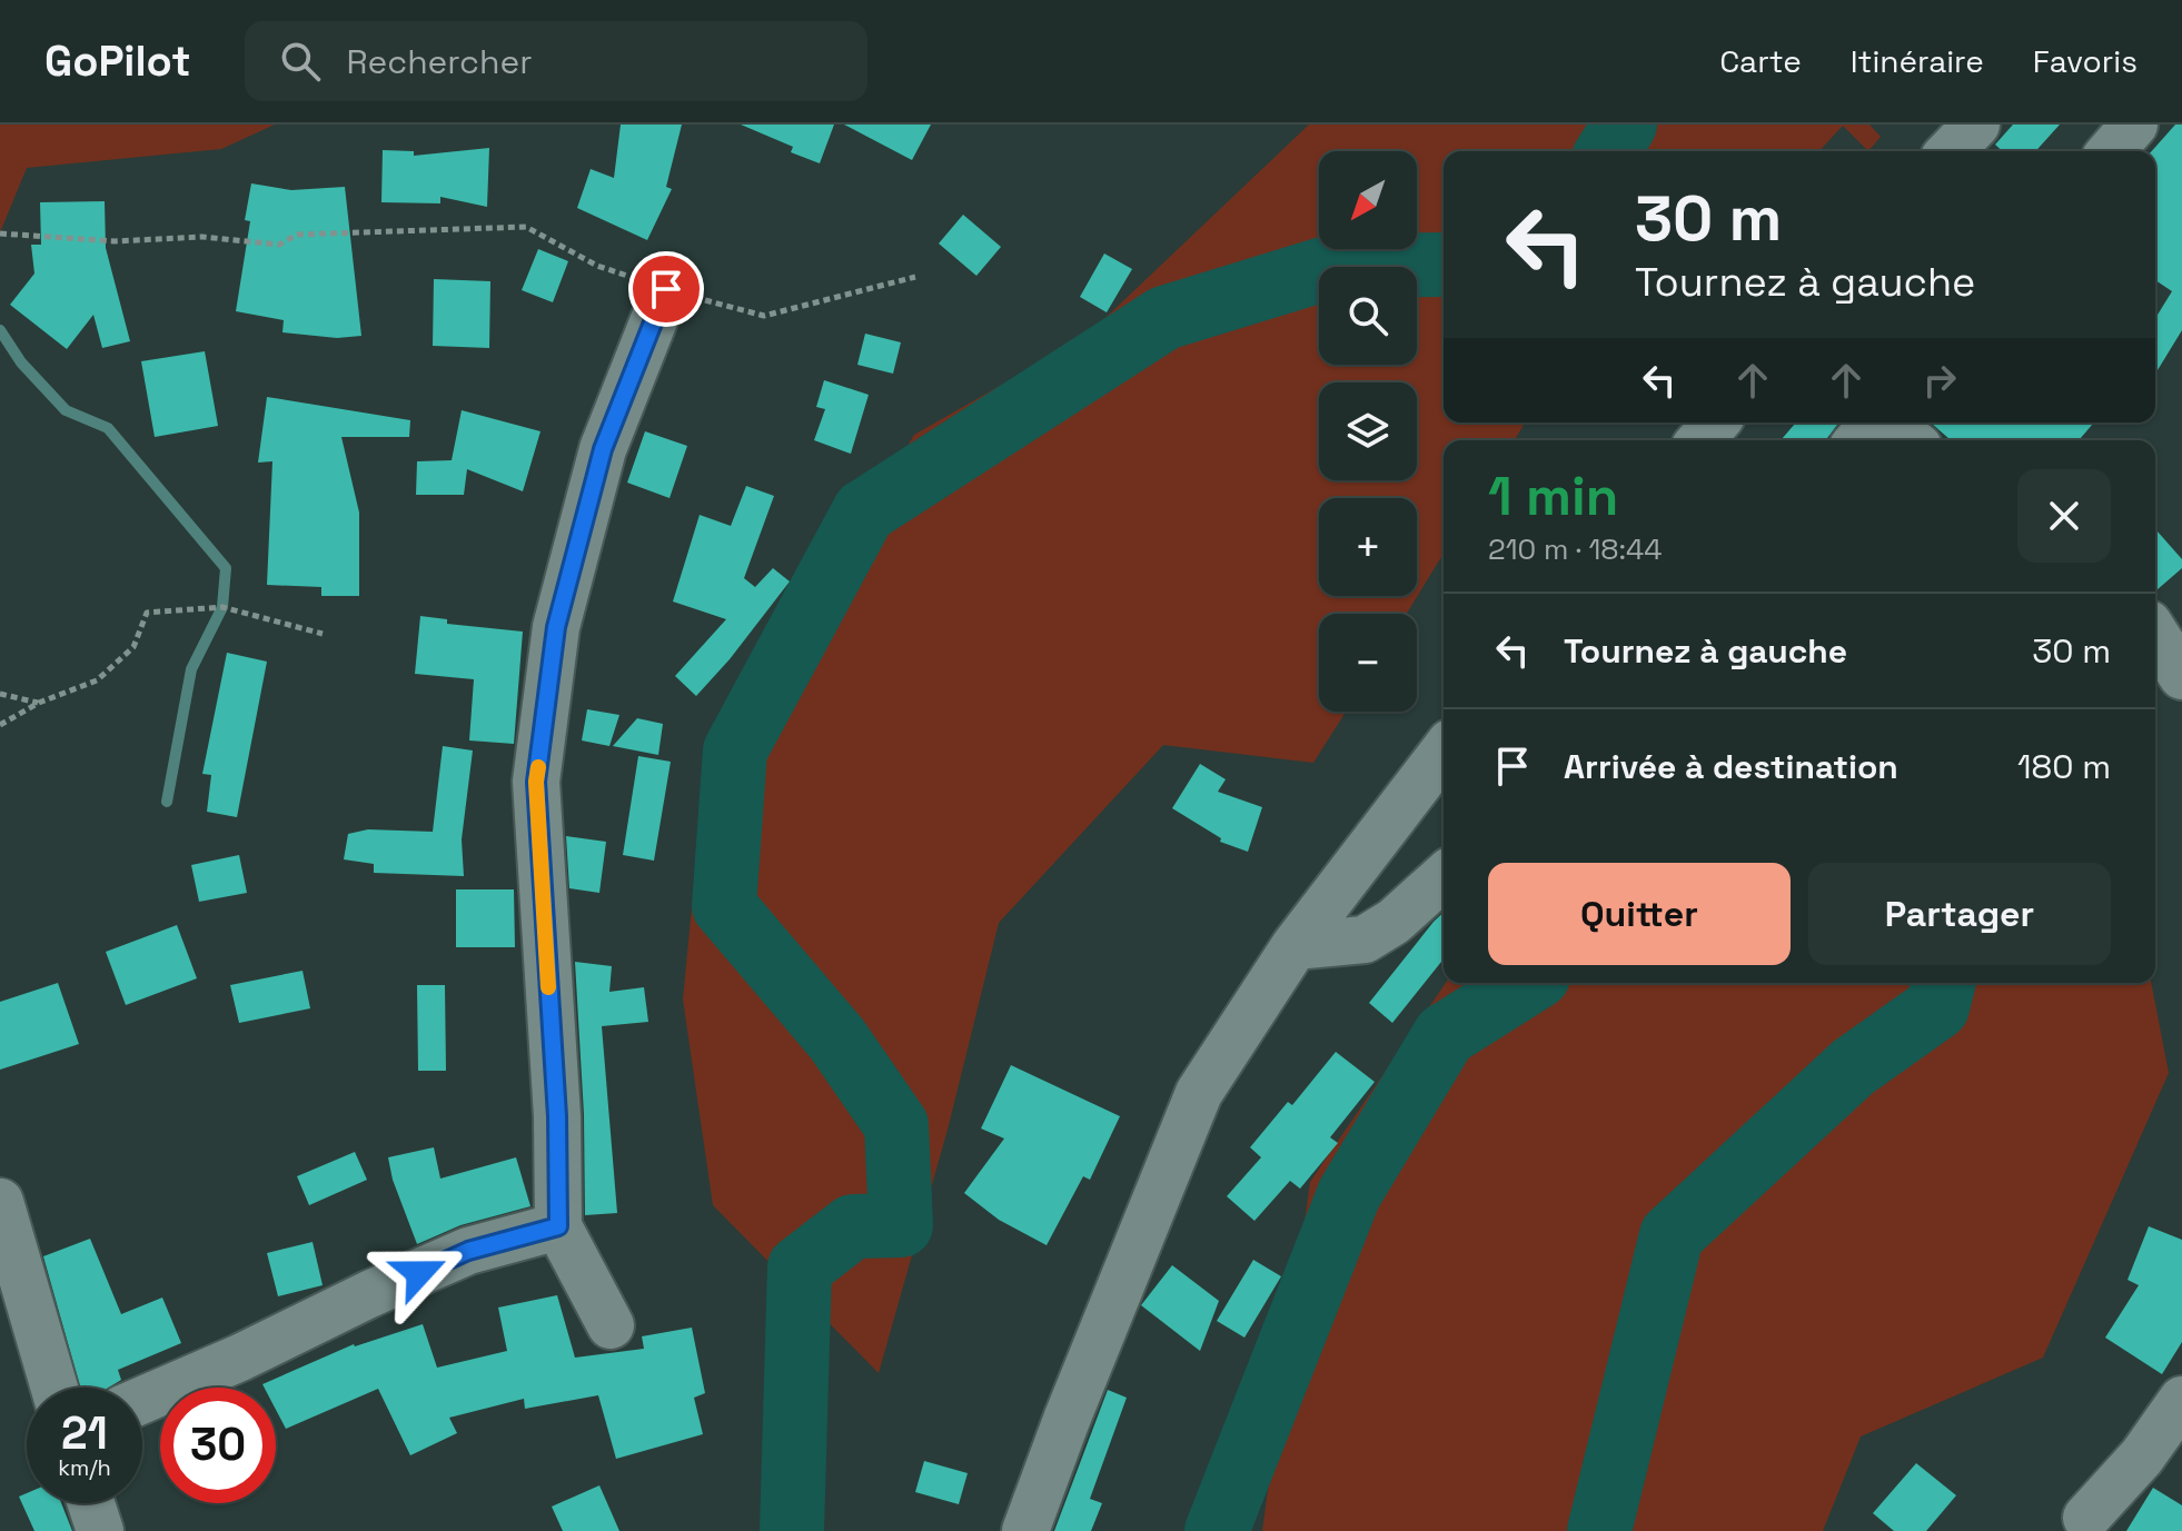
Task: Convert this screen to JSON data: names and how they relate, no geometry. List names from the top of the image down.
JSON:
{
  "north": "bottom left",
  "page": {
    "header": "GoPilot",
    "search": "Rechercher",
    "nav": ["Carte", "Itinéraire", "Favoris"],
    "map_buttons": ["+", "−"],
    "turn": ["30 m", "Tournez à gauche"],
    "heading": ["1 min", "210 m · 18:44"],
    "list": [
      {
        "name": "Tournez à gauche",
        "value": "30 m"
      },
      {
        "name": "Arrivée à destination",
        "value": "180 m"
      }
    ],
    "buttons": ["Quitter", "Partager"],
    "speed": "21 km/h",
    "limit": "30"
  }
}
